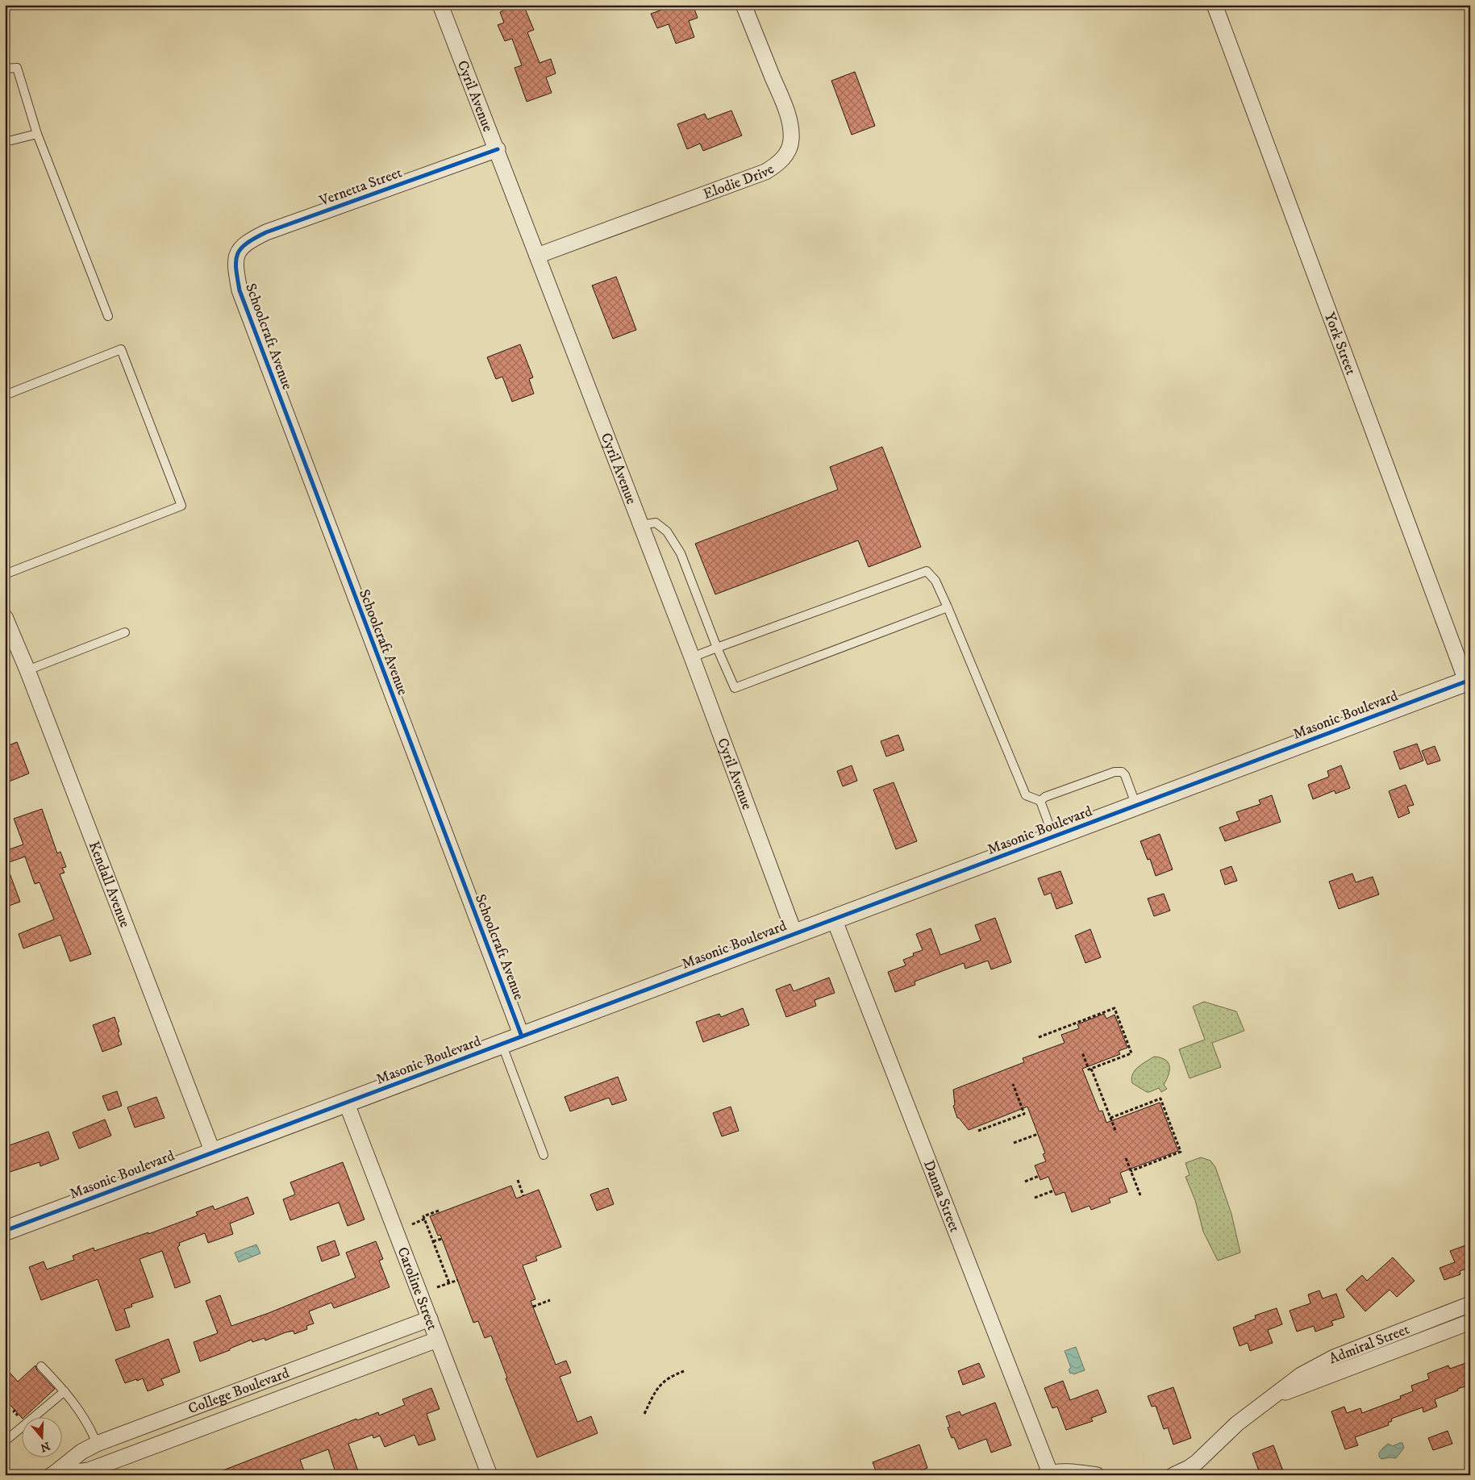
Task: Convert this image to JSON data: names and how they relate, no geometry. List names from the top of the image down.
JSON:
{
  "streets": {
    "street": [
      "Cyril Avenue",
      "Elodie Drive",
      "Vernetta Street",
      "Schoolcraft Avenue",
      "York Street",
      "Masonic Boulevard",
      "Kendall Avenue",
      "Danna Street",
      "Caroline Street",
      "Admiral Street",
      "College Boulevard"
    ]
  },
  "crossings": [
    ["Cyril Avenue", "Elodie Drive"],
    ["Cyril Avenue", "Vernetta Street"],
    ["Cyril Avenue", "Masonic Boulevard"],
    ["Vernetta Street", "Schoolcraft Avenue"],
    ["Schoolcraft Avenue", "Masonic Boulevard"],
    ["York Street", "Masonic Boulevard"],
    ["Masonic Boulevard", "Kendall Avenue"],
    ["Masonic Boulevard", "Danna Street"],
    ["Masonic Boulevard", "Caroline Street"],
    ["Caroline Street", "College Boulevard"]
  ],
  "north": "bottom"
}
